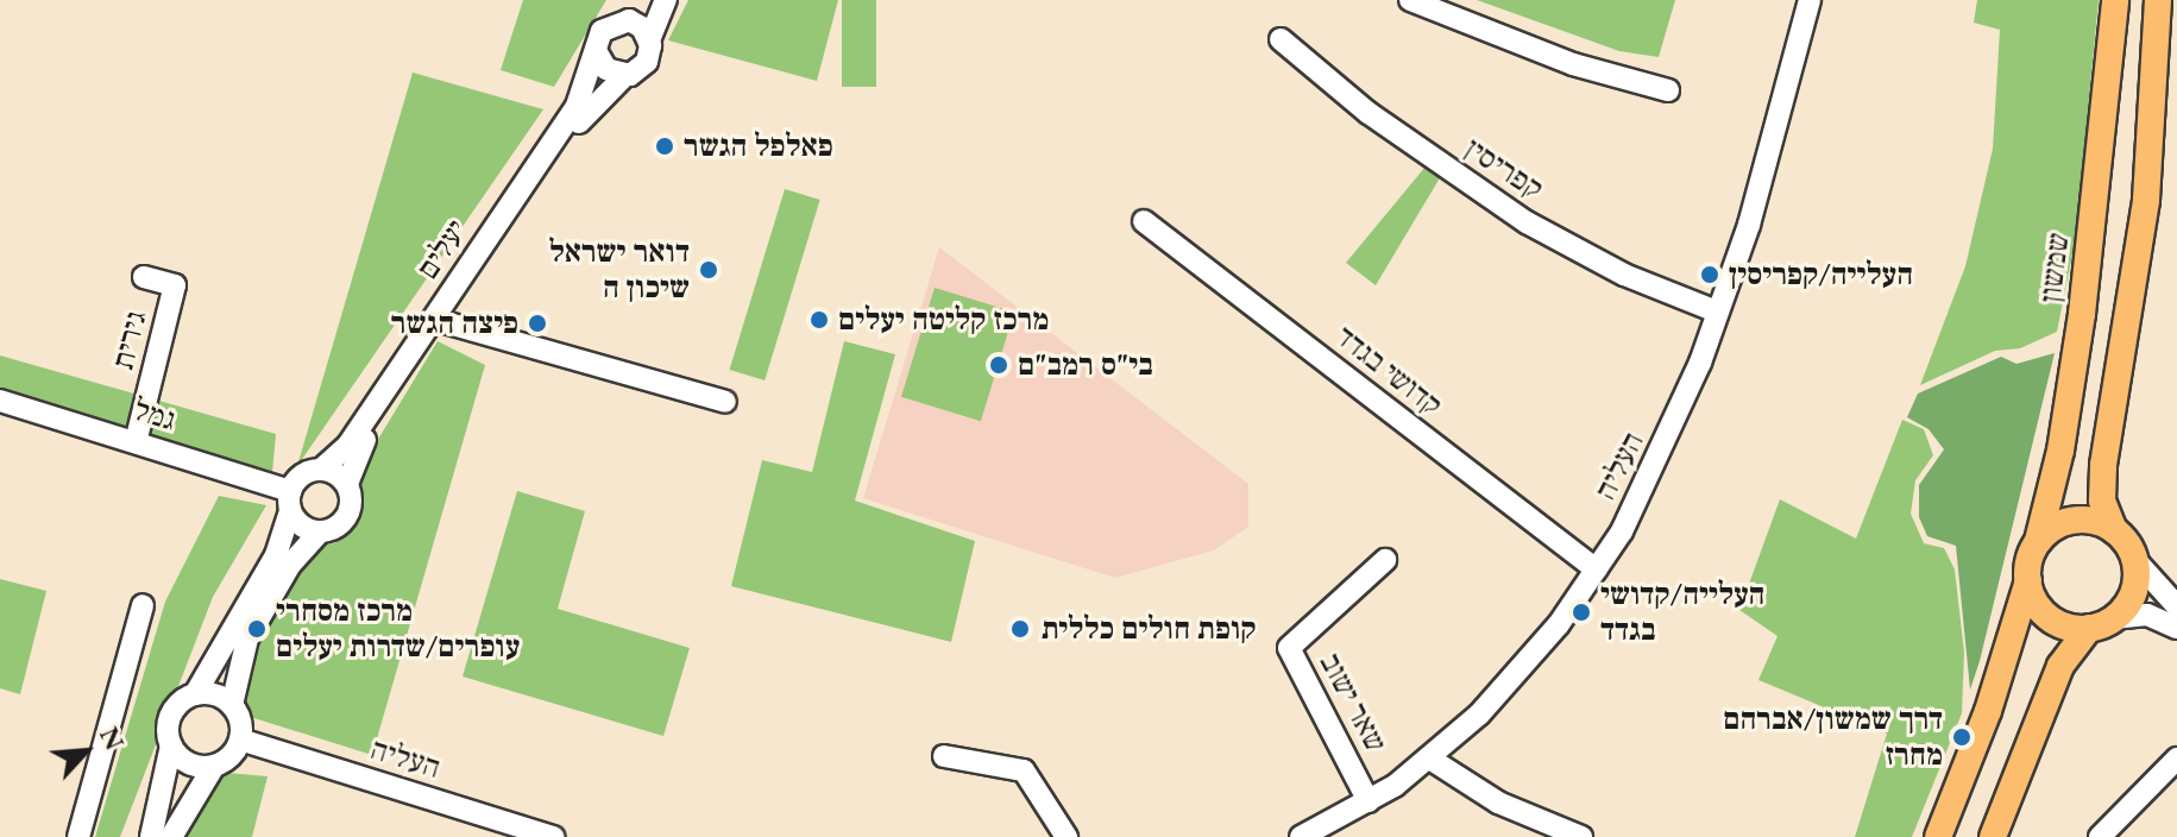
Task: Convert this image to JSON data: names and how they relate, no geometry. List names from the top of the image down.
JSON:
{
  "streets": {
    "main road": ["שמשון"],
    "street": [
      "קפריסין",
      "יעלים",
      "גירית",
      "קדושי בגדד",
      "גמל",
      "העליה",
      "שאר ישוב"
    ]
  },
  "crossings": [
    ["קפריסין", "העליה"],
    ["יעלים", "גמל"],
    ["גירית", "גמל"],
    ["קדושי בגדד", "העליה"],
    ["העליה", "שאר ישוב"]
  ],
  "places": [
    "פאלפל הגשר",
    "דואר ישראל שיכון ה",
    "העלייה/קפריסין",
    "מרכז קליטה יעלים",
    "פיצה הגשר",
    "בי\"ס רמב\"ם",
    "העלייה/קדושי בגדד",
    "מרכז מסחרי עופרים/שדרות יעלים",
    "קופת חולים כללית",
    "דרך שמשון/אברהם מחרז"
  ],
  "north": "top right"
}
